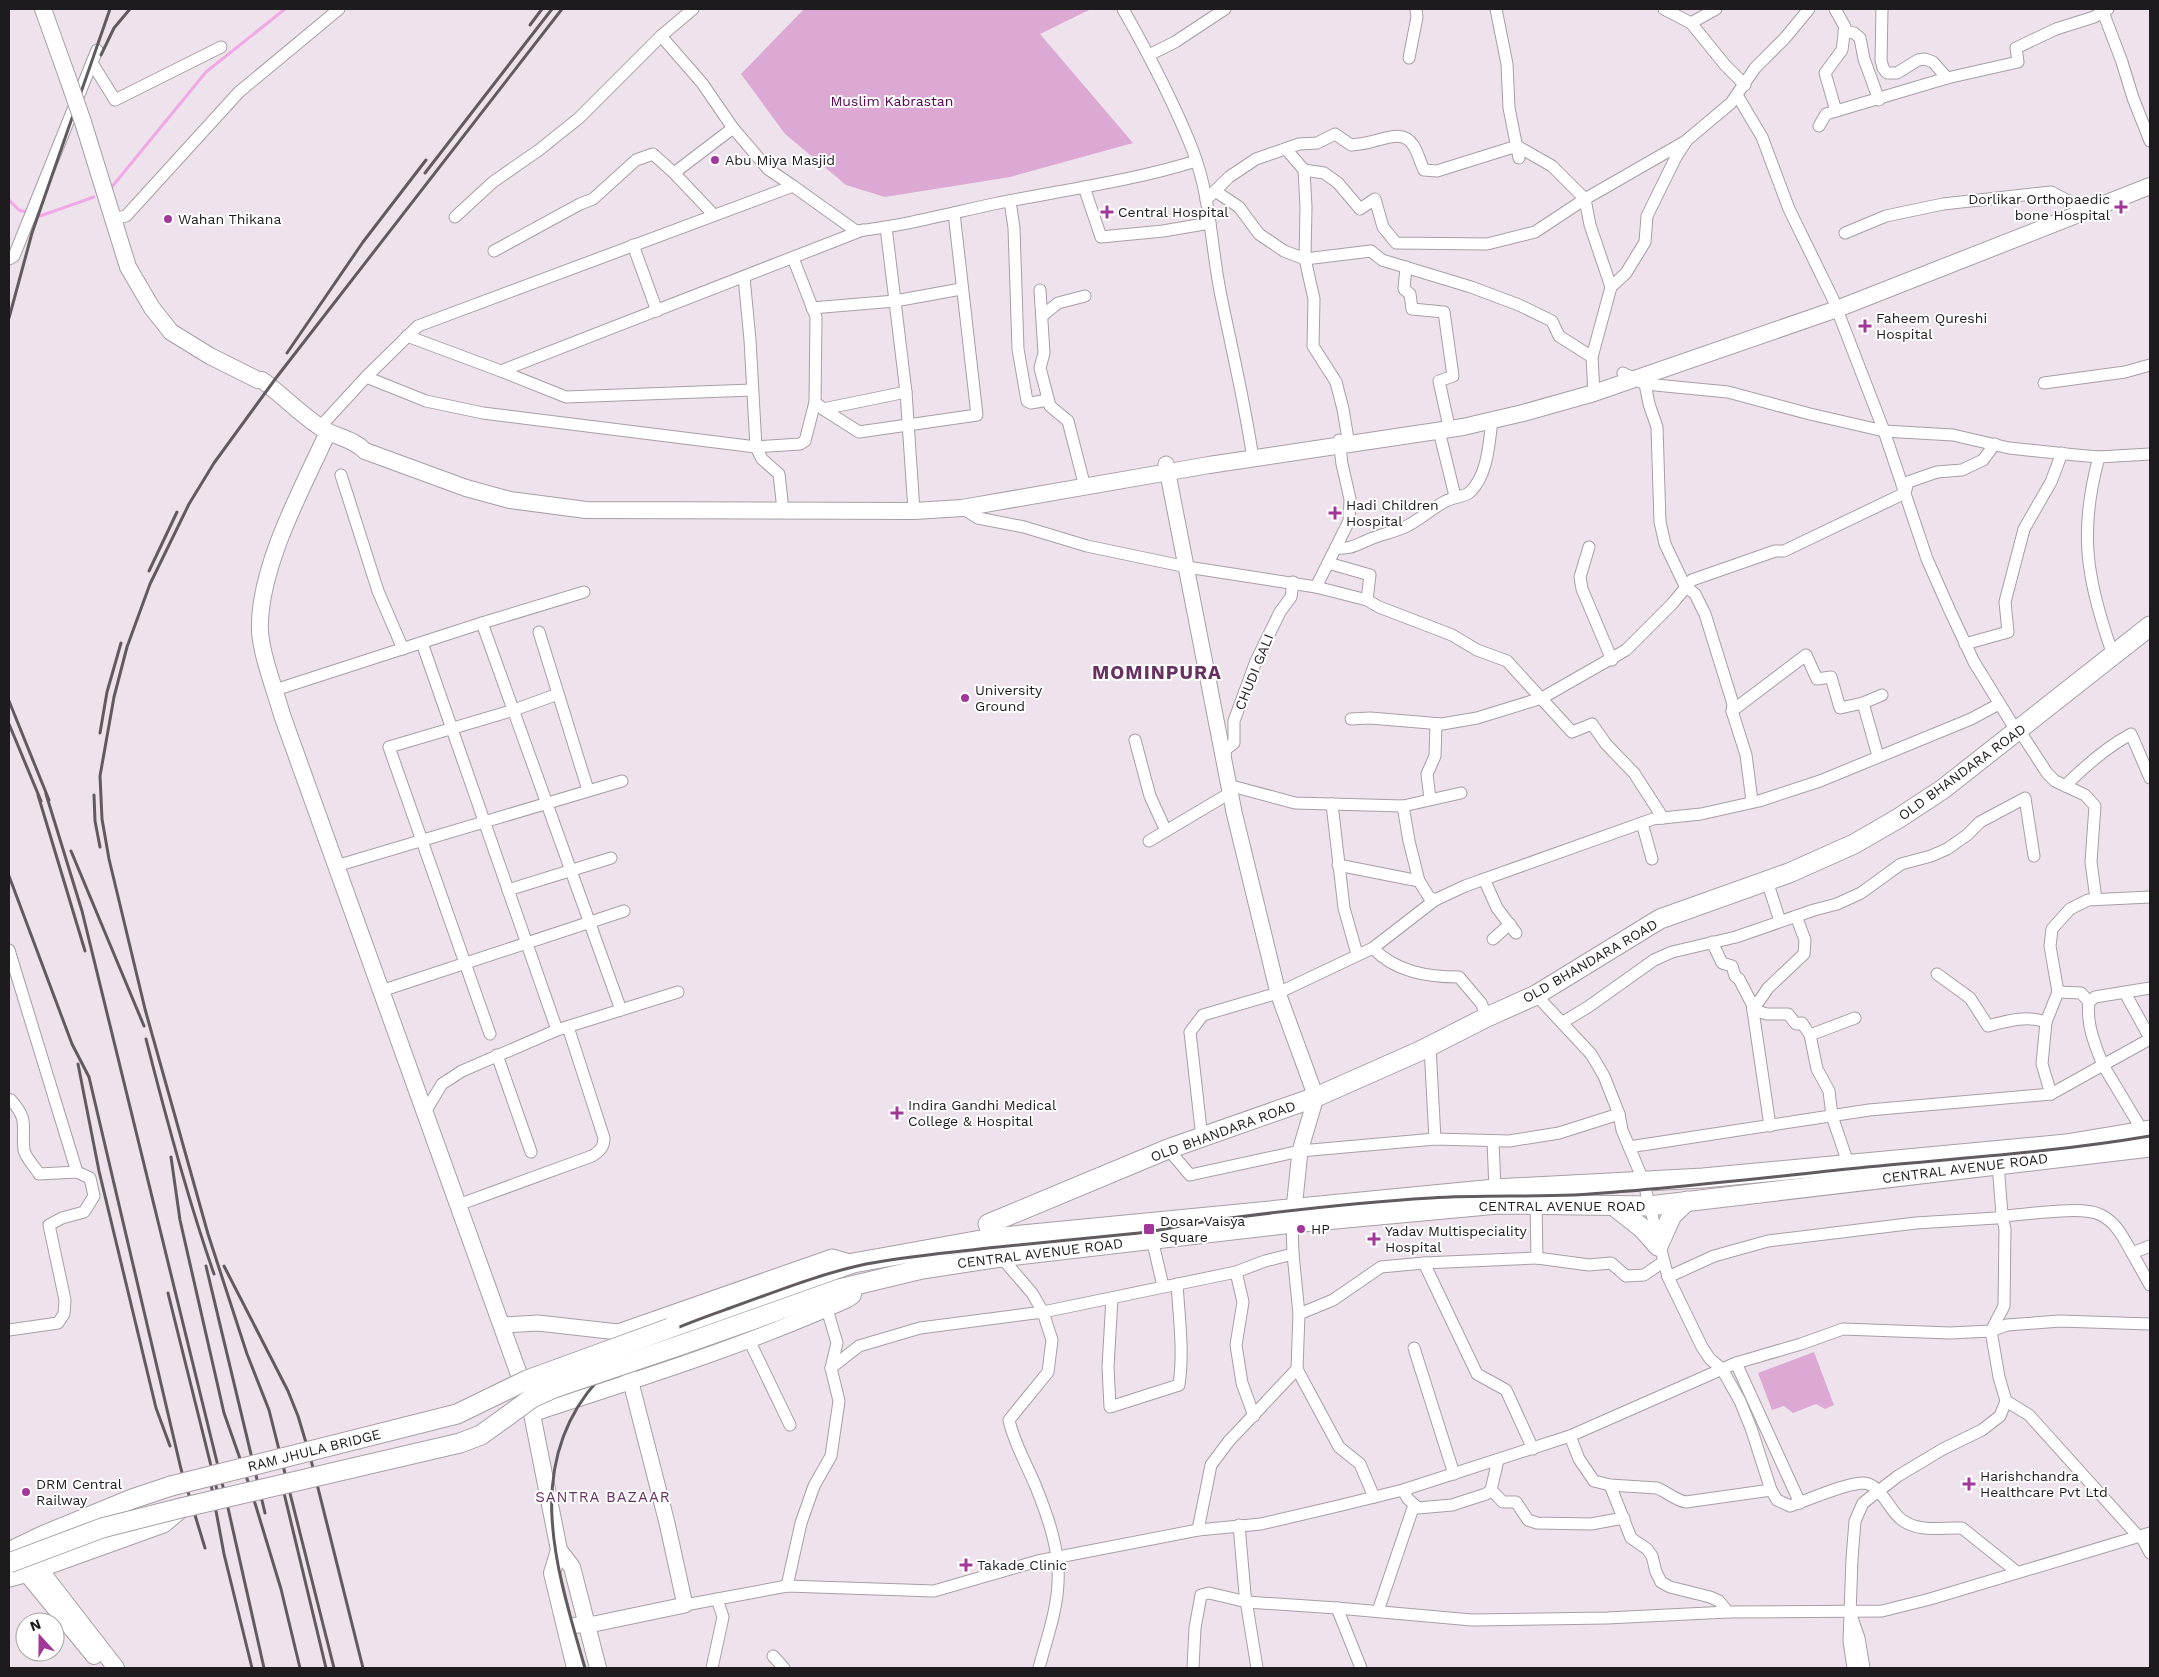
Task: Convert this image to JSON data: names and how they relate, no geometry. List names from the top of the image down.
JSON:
{
  "streets": {
    "main road": ["OLD BHANDARA ROAD", "CENTRAL AVENUE ROAD", "RAM JHULA BRIDGE"],
    "street": ["CHUDI GALI"]
  },
  "crossings": [
    ["OLD BHANDARA ROAD", "CENTRAL AVENUE ROAD"],
    ["OLD BHANDARA ROAD", "RAM JHULA BRIDGE"],
    ["CENTRAL AVENUE ROAD", "RAM JHULA BRIDGE"]
  ],
  "districts": ["MOMINPURA", "SANTRA BAZAAR"],
  "parks": ["Muslim Kabrastan"],
  "places": {
    "other": [
      "Abu Miya Masjid",
      "Wahan Thikana",
      "University Ground",
      "HP",
      "DRM Central Railway"
    ],
    "health": [
      "Dorlikar Orthopaedic bone Hospital",
      "Central Hospital",
      "Faheem Qureshi Hospital",
      "Hadi Children Hospital",
      "Indira Gandhi Medical College & Hospital",
      "Yadav Multispeciality Hospital",
      "Harishchandra Healthcare Pvt Ltd",
      "Takade Clinic"
    ],
    "transit": ["Dosar Vaisya Square"]
  },
  "north": "top"
}
